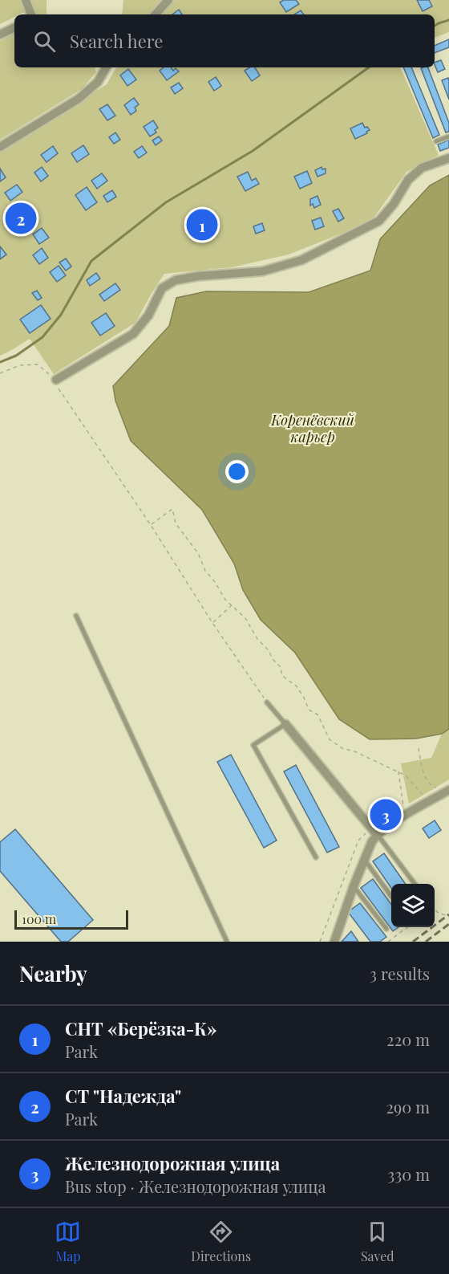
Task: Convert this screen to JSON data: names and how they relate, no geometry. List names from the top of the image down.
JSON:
{
  "water": ["Коренёвский карьер"],
  "scale_bar": "100 m",
  "page": {
    "search": "Search here",
    "pins": ["2", "1", "3"],
    "scale": "100 m",
    "heading": ["Nearby", "3 results"],
    "list": [
      {
        "mark": "1",
        "name": "СНТ «Берёзка-К»",
        "note": "Park",
        "value": "220 m"
      },
      {
        "mark": "2",
        "name": "СТ \"Надежда\"",
        "note": "Park",
        "value": "290 m"
      },
      {
        "mark": "3",
        "name": "Железнодорожная улица",
        "note": "Bus stop · Железнодорожная улица",
        "value": "330 m"
      }
    ],
    "nav": ["Map", "Directions", "Saved"]
  }
}
